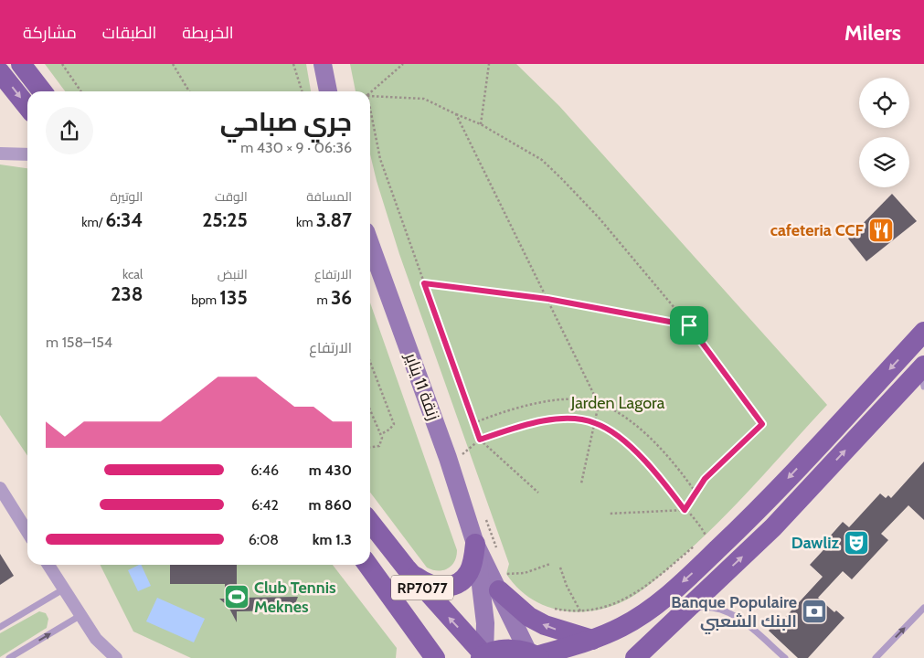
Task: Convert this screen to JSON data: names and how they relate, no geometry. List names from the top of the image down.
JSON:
{
  "streets": {
    "main road": ["زنقة 11 يناير", "RP7077"]
  },
  "parks": ["Jarden Lagora"],
  "places": {
    "restaurant": ["cafeteria CCF"],
    "theatre": ["Dawliz"],
    "sports": ["Club Tennis Meknes"],
    "bank": ["Banque Populaire البنك الشعبي"]
  },
  "page": {
    "header": "Milers",
    "nav": ["الخريطة", "الطبقات", "مشاركة"],
    "heading": ["جري صباحي", "06:36 · 9 × 430 m"],
    "stats": [
      ["المسافة", "3.87 km"],
      ["الوقت", "25:25"],
      ["الوتيرة", "6:34 /km"],
      ["الارتفاع", "36 m"],
      ["النبض", "135 bpm"],
      ["kcal", "238"]
    ],
    "chart": ["الارتفاع", "154–158 m"],
    "list": [
      {
        "name": "430 m",
        "note": "6:46"
      },
      {
        "name": "860 m",
        "note": "6:42"
      },
      {
        "name": "1.3 km",
        "note": "6:08"
      }
    ]
  }
}
